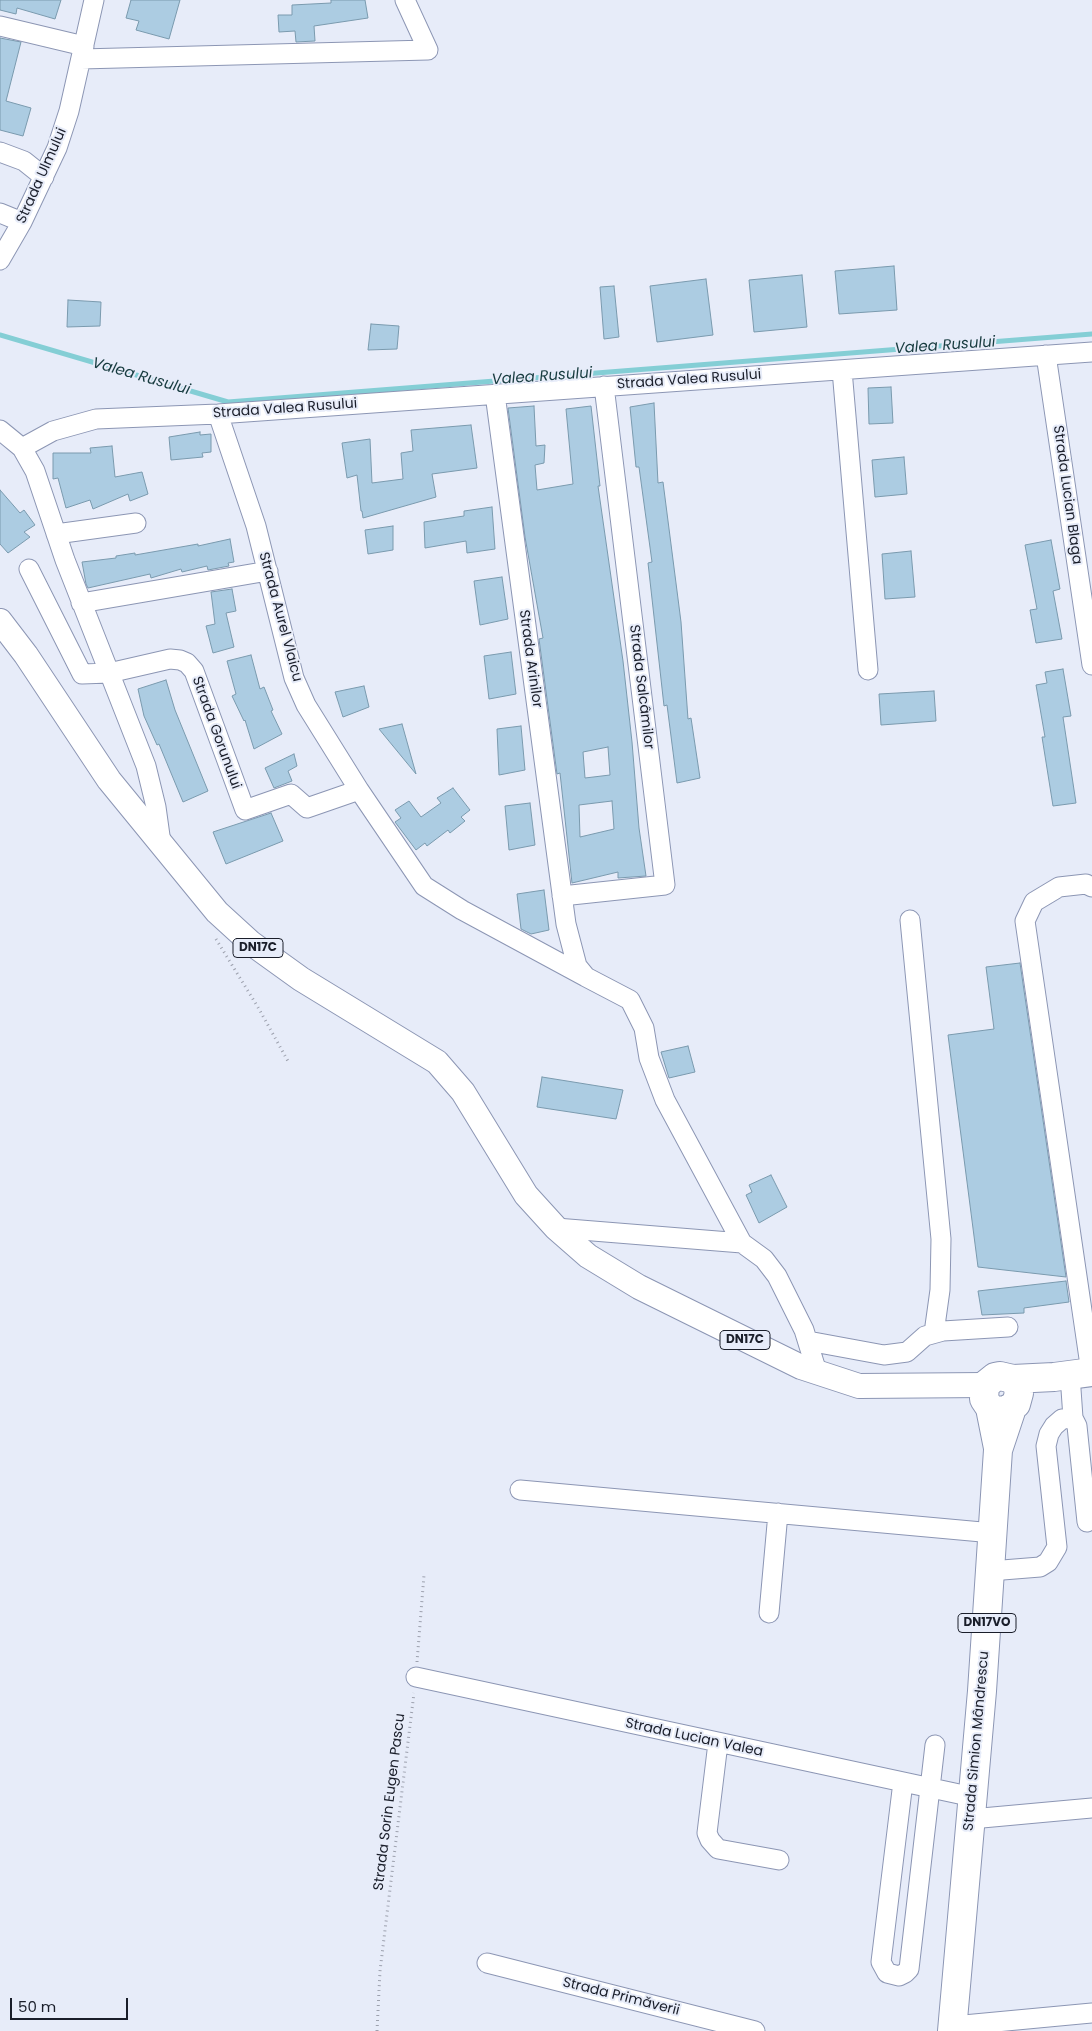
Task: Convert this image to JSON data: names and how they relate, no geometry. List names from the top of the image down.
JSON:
{
  "streets": {
    "highway": ["DN17C", "DN17VO", "Strada Simion Mândrescu"],
    "street": [
      "Strada Ulmului",
      "Strada Valea Rusului",
      "Strada Lucian Blaga",
      "Strada Aurel Vlaicu",
      "Strada Arinilor",
      "Strada Salcâmilor",
      "Strada Gorunului",
      "Strada Lucian Valea",
      "Strada Primăverii"
    ],
    "path": ["Strada Sorin Eugen Pascu"]
  },
  "crossings": [
    ["Strada Valea Rusului", "Strada Lucian Blaga"],
    ["Strada Valea Rusului", "Strada Aurel Vlaicu"],
    ["Strada Valea Rusului", "Strada Arinilor"],
    ["Strada Valea Rusului", "Strada Salcâmilor"],
    ["Strada Aurel Vlaicu", "Strada Arinilor"],
    ["Strada Aurel Vlaicu", "Strada Gorunului"],
    ["Strada Arinilor", "Strada Salcâmilor"],
    ["DN17C", "Strada Simion Mândrescu"],
    ["Strada Lucian Valea", "Strada Simion Mândrescu"],
    ["Strada Lucian Valea", "Strada Sorin Eugen Pascu"]
  ],
  "water": ["Valea Rusului"],
  "scale_bar": "50 m"
}
